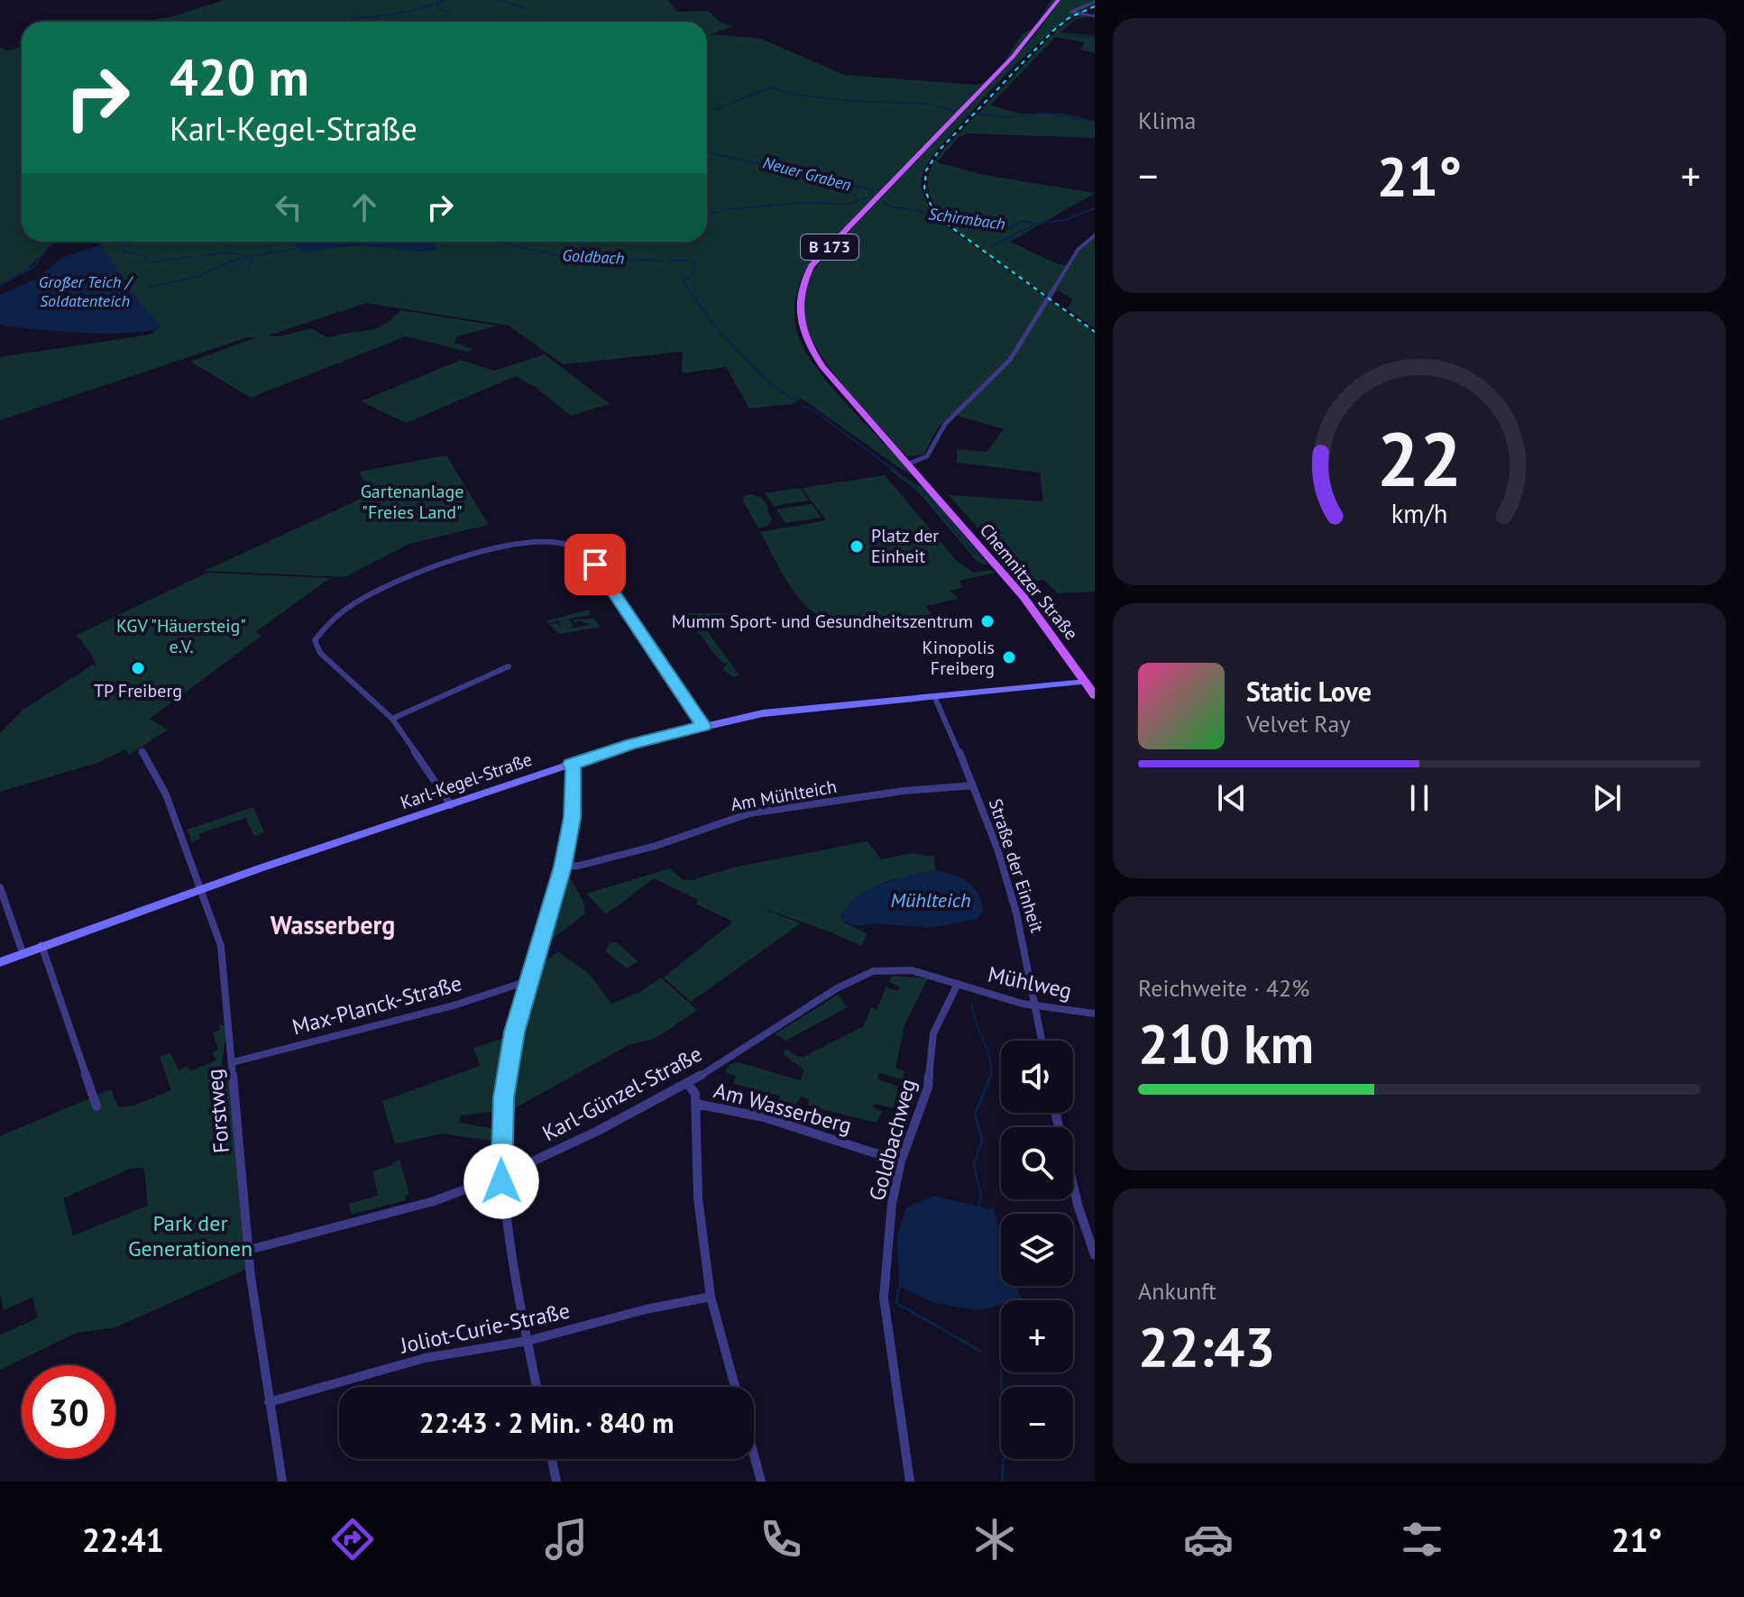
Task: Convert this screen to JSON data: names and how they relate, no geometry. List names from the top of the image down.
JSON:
{
  "streets": {
    "main road": ["B 173", "Chemnitzer Straße"],
    "street": [
      "Karl-Kegel-Straße",
      "Am Mühlteich",
      "Straße der Einheit",
      "Mühlweg",
      "Max-Planck-Straße",
      "Karl-Günzel-Straße",
      "Am Wasserberg",
      "Forstweg",
      "Goldbachweg",
      "Joliot-Curie-Straße"
    ]
  },
  "crossings": [
    ["B 173", "Chemnitzer Straße"],
    ["Chemnitzer Straße", "Karl-Kegel-Straße"],
    ["Karl-Kegel-Straße", "Straße der Einheit"],
    ["Karl-Kegel-Straße", "Forstweg"],
    ["Am Mühlteich", "Straße der Einheit"],
    ["Straße der Einheit", "Mühlweg"],
    ["Mühlweg", "Karl-Günzel-Straße"],
    ["Mühlweg", "Goldbachweg"],
    ["Max-Planck-Straße", "Forstweg"],
    ["Karl-Günzel-Straße", "Forstweg"],
    ["Karl-Günzel-Straße", "Goldbachweg"],
    ["Am Wasserberg", "Goldbachweg"],
    ["Forstweg", "Joliot-Curie-Straße"]
  ],
  "districts": ["Wasserberg"],
  "water": [
    "Neuer Graben",
    "Schirmbach",
    "Goldbach",
    "Großer Teich / Soldatenteich",
    "Mühlteich"
  ],
  "parks": ["Gartenanlage \"Freies Land\"", "KGV \"Häuersteig\" e.V.", "Park der Generationen"],
  "places": [
    "Platz der Einheit",
    "Mumm Sport- und Gesundheitszentrum",
    "Kinopolis Freiberg",
    "TP Freiberg"
  ],
  "page": {
    "tile": [
      "Klima",
      ["Reichweite · 42%", "210 km"],
      ["Ankunft", "22:43"]
    ],
    "turn": ["420 m", "Karl-Kegel-Straße"],
    "heat": ["−", "21°", "+"],
    "song": ["Static Love", "Velvet Ray"],
    "map_buttons": ["+", "−"],
    "limit": "30",
    "trip": "22:43 · 2 Min. · 840 m",
    "tabs": ["22:41", "21°"],
    "gauge": ["22", "km/h"]
  }
}
